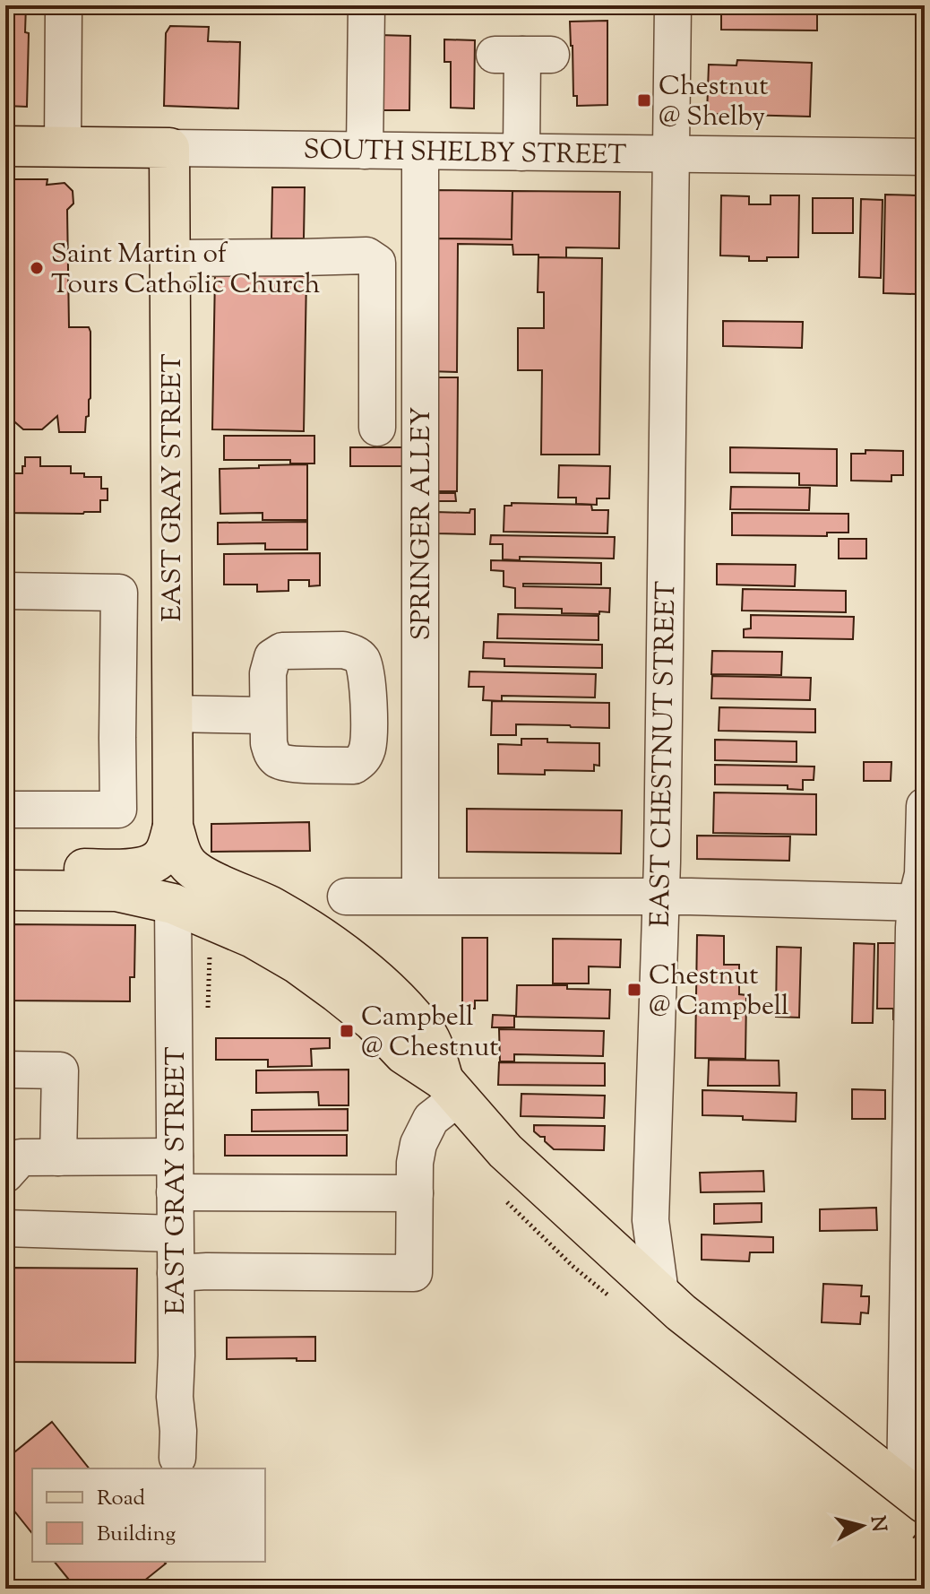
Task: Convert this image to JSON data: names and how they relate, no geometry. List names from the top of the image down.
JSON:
{
  "streets": {
    "main road": ["SOUTH SHELBY STREET", "EAST GRAY STREET"],
    "street": ["SPRINGER ALLEY", "EAST CHESTNUT STREET"]
  },
  "crossings": [
    ["SOUTH SHELBY STREET", "EAST GRAY STREET"],
    ["SOUTH SHELBY STREET", "SPRINGER ALLEY"],
    ["SOUTH SHELBY STREET", "EAST CHESTNUT STREET"]
  ],
  "places": {
    "transit": ["Chestnut @ Shelby", "Chestnut @ Campbell", "Campbell @ Chestnut"],
    "other": ["Saint Martin of Tours Catholic Church"]
  },
  "legend": ["Road", "Building"],
  "north": "right"
}
